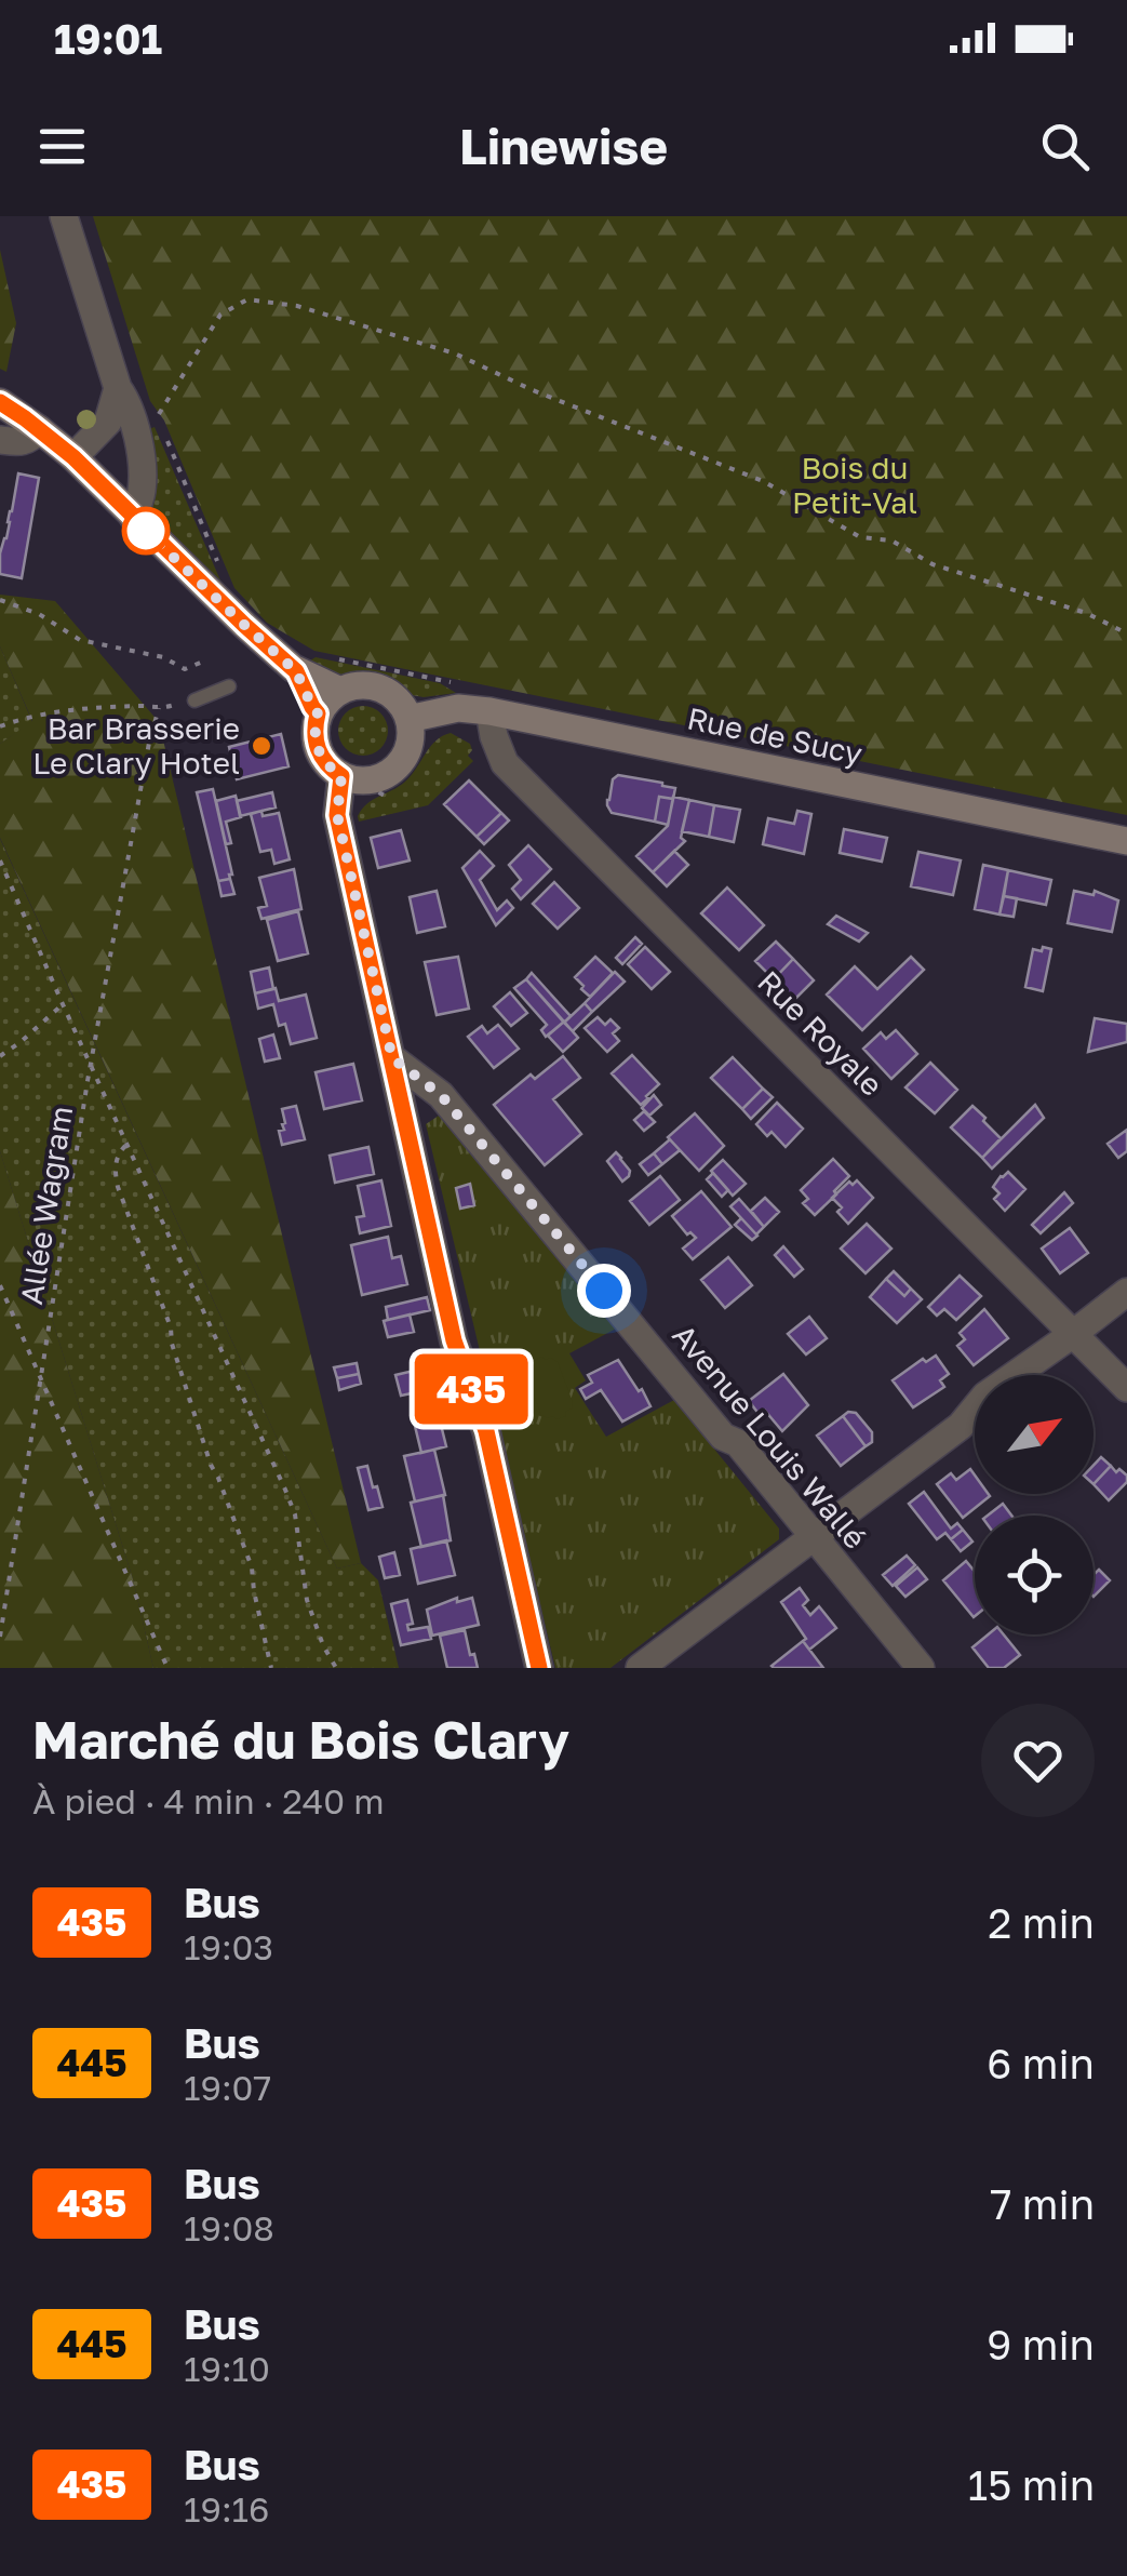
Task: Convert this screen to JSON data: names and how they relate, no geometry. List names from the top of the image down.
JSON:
{
  "streets": {
    "main road": ["Rue de Sucy"],
    "street": ["Rue Royale", "Avenue Louis Wallé"],
    "path": ["Allée Wagram"]
  },
  "crossings": [
    ["Rue de Sucy", "Rue Royale"]
  ],
  "parks": ["Bois du Petit-Val"],
  "places": ["Bar Brasserie Le Clary Hotel"],
  "lines": ["bus line 435"],
  "north": "top right",
  "page": {
    "status": "19:01",
    "header": "Linewise",
    "on_map": "435",
    "heading": ["Marché du Bois Clary", "À pied · 4 min · 240 m"],
    "list": [
      {
        "mark": "435",
        "name": "Bus",
        "note": "19:03",
        "value": "2 min"
      },
      {
        "mark": "445",
        "name": "Bus",
        "note": "19:07",
        "value": "6 min"
      },
      {
        "mark": "435",
        "name": "Bus",
        "note": "19:08",
        "value": "7 min"
      },
      {
        "mark": "445",
        "name": "Bus",
        "note": "19:10",
        "value": "9 min"
      },
      {
        "mark": "435",
        "name": "Bus",
        "note": "19:16",
        "value": "15 min"
      }
    ]
  }
}
